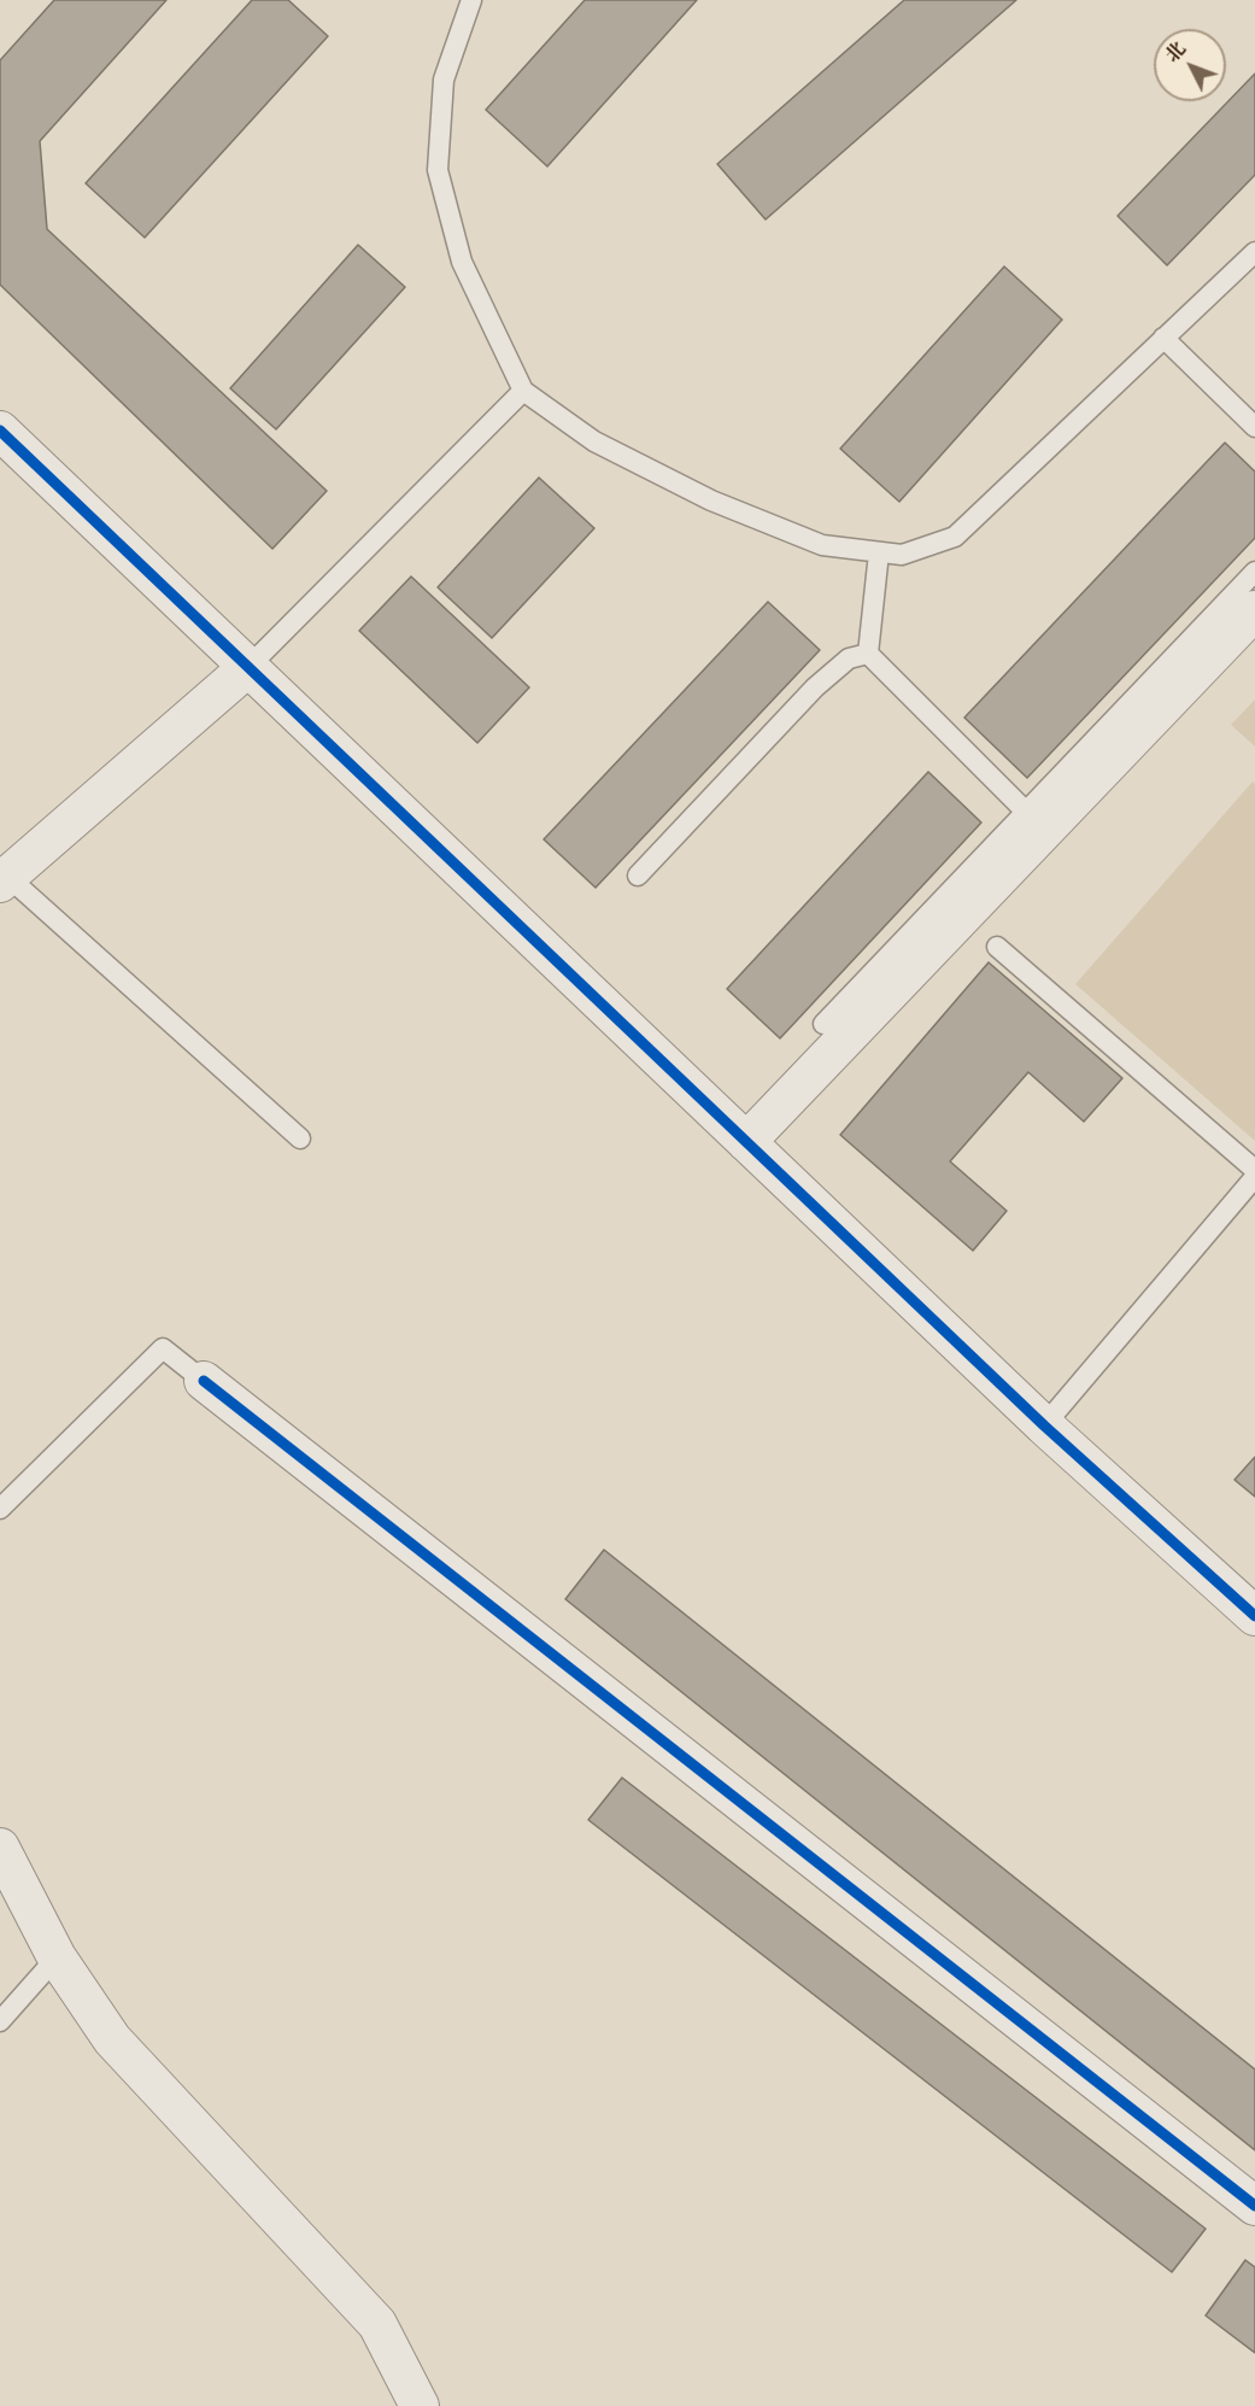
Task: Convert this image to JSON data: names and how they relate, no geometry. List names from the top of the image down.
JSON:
{
  "north": "top left"
}
